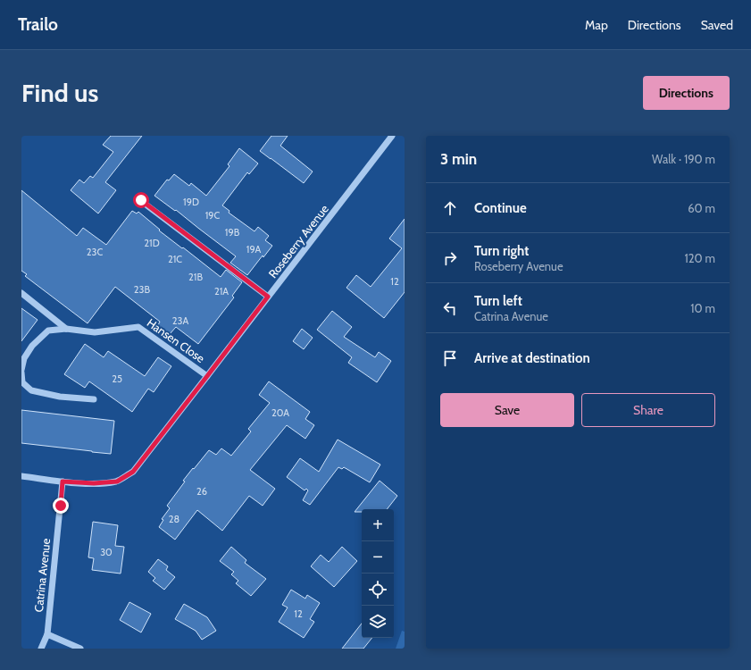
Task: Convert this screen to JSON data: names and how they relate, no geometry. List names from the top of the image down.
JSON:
{
  "streets": {
    "street": ["Roseberry Avenue", "Hansen Close", "Catrina Avenue"]
  },
  "crossings": [
    ["Roseberry Avenue", "Hansen Close"],
    ["Roseberry Avenue", "Catrina Avenue"]
  ],
  "house_numbers": [
    "19D",
    "19C",
    "19B",
    "21D",
    "19A",
    "23C",
    "21C",
    "21B",
    "12",
    "23B",
    "21A",
    "23A",
    "25",
    "20A",
    "26",
    "28",
    "30",
    "12"
  ],
  "page": {
    "header": "Trailo",
    "nav": ["Map", "Directions", "Saved"],
    "buttons": [
      "Directions",
      ["Save", "Share"]
    ],
    "title": "Find us",
    "heading": ["3 min", "Walk · 190 m"],
    "list": [
      ["Continue", "60 m"],
      ["Turn right", "Roseberry Avenue", "120 m"],
      ["Turn left", "Catrina Avenue", "10 m"],
      "Arrive at destination"
    ],
    "map_buttons": ["+", "−"]
  }
}
